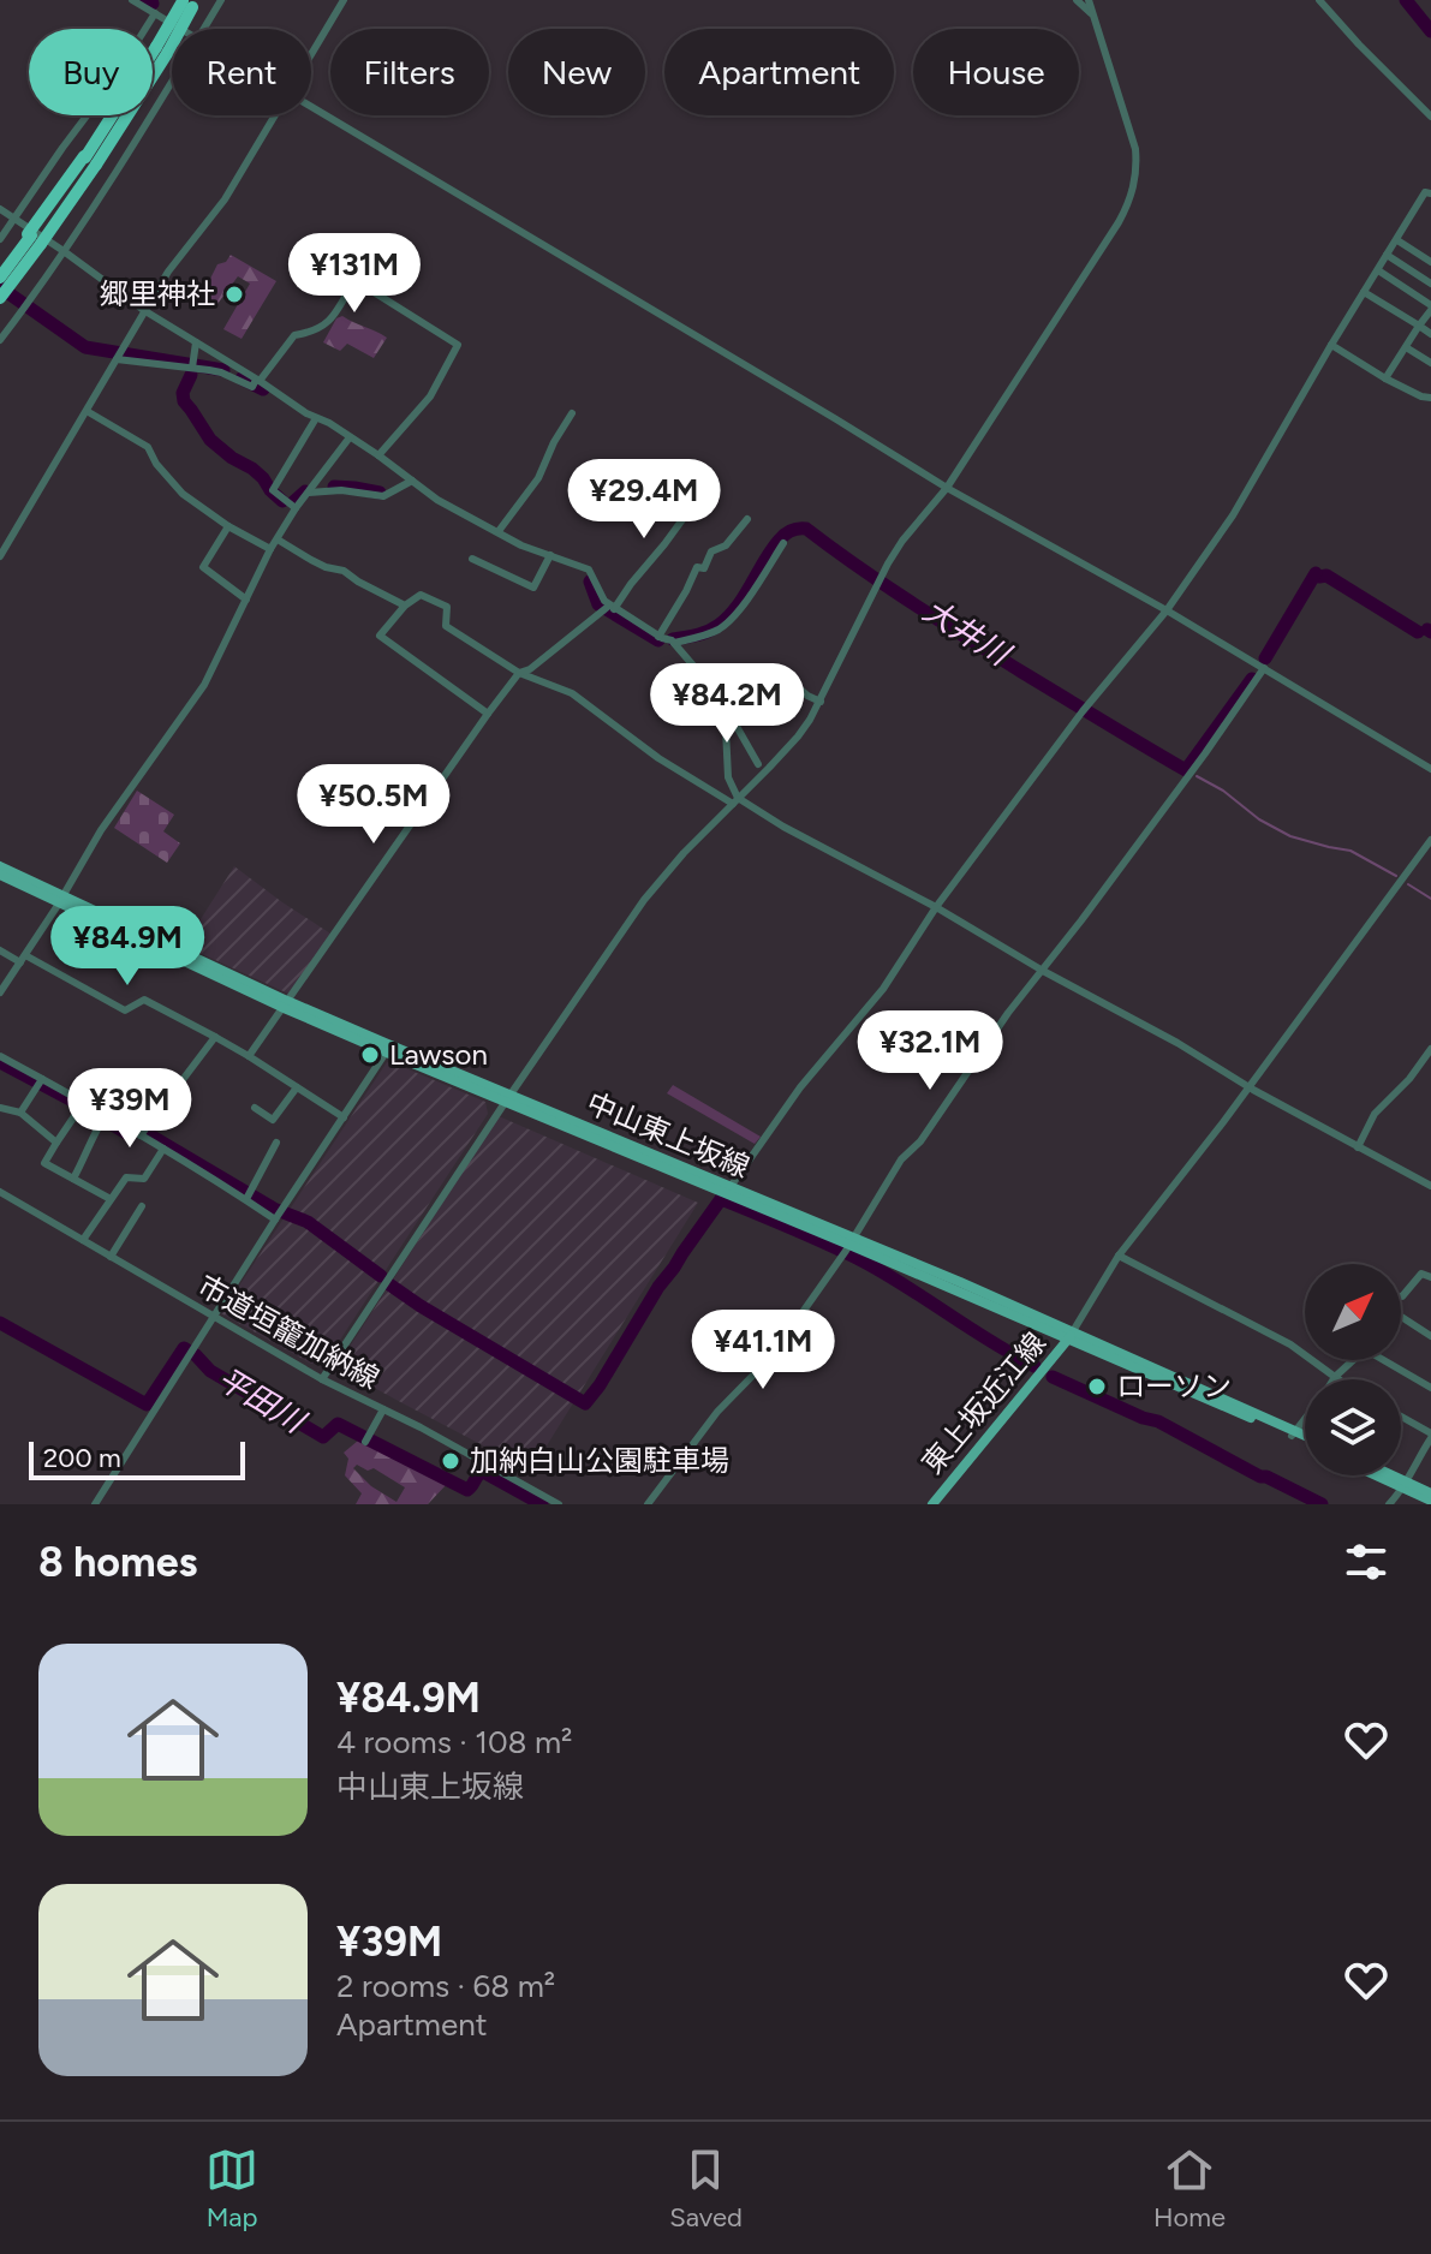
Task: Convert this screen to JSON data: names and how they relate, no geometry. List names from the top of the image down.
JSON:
{
  "streets": {
    "main road": ["中山東上坂線", "東上坂近江線"],
    "street": ["市道垣籠加納線"]
  },
  "crossings": [
    ["中山東上坂線", "東上坂近江線"]
  ],
  "water": ["大井川", "平田川"],
  "places": [
    "郷里神社",
    "Lawson",
    "ローソン",
    "加納白山公園駐車場"
  ],
  "scale_bar": "200 m",
  "north": "top right",
  "page": {
    "chip": [
      "Buy",
      "Rent",
      "Filters",
      "New",
      "Apartment",
      "House"
    ],
    "price": [
      "¥131M",
      "¥29.4M",
      "¥84.2M",
      "¥50.5M",
      "¥84.9M",
      "¥32.1M",
      "¥39M",
      "¥41.1M"
    ],
    "scale": "200 m",
    "heading": "8 homes",
    "list": [
      {
        "name": "¥84.9M",
        "note": "4 rooms · 108 m² · 中山東上坂線"
      },
      {
        "name": "¥39M",
        "note": "2 rooms · 68 m² · Apartment"
      }
    ],
    "tabs": ["Map", "Saved", "Home"]
  }
}
